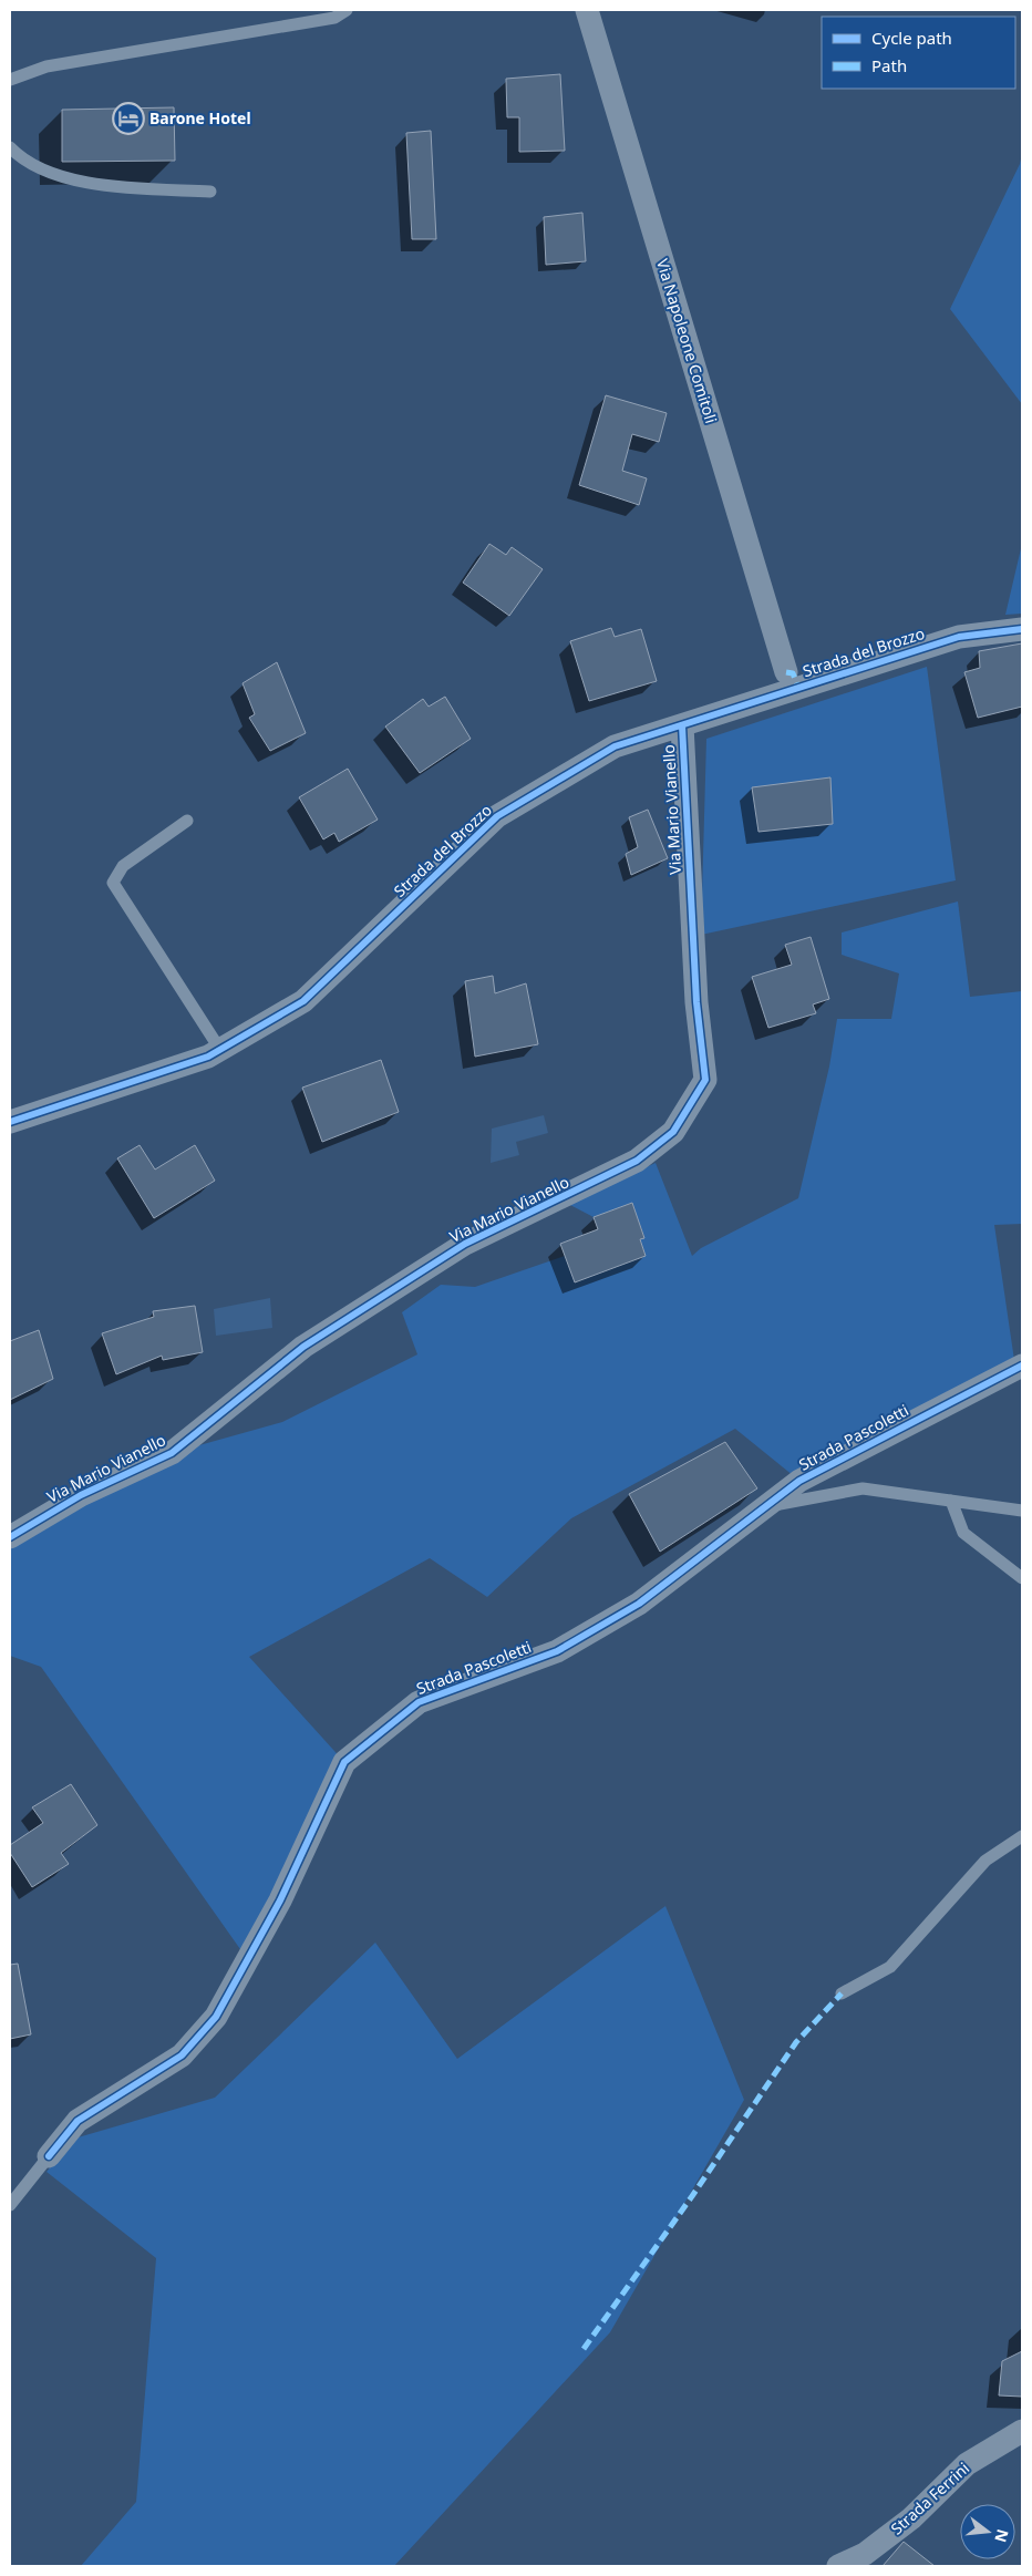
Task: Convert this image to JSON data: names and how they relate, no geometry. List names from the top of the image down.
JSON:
{
  "streets": {
    "street": [
      "Via Napoleone Comitoli",
      "Strada del Brozzo",
      "Via Mario Vianello",
      "Strada Pascoletti",
      "Strada Ferrini"
    ]
  },
  "crossings": [
    ["Strada del Brozzo", "Via Mario Vianello"]
  ],
  "places": {
    "hotel": ["Barone Hotel"]
  },
  "legend": ["Cycle path", "Path"],
  "north": "right"
}
